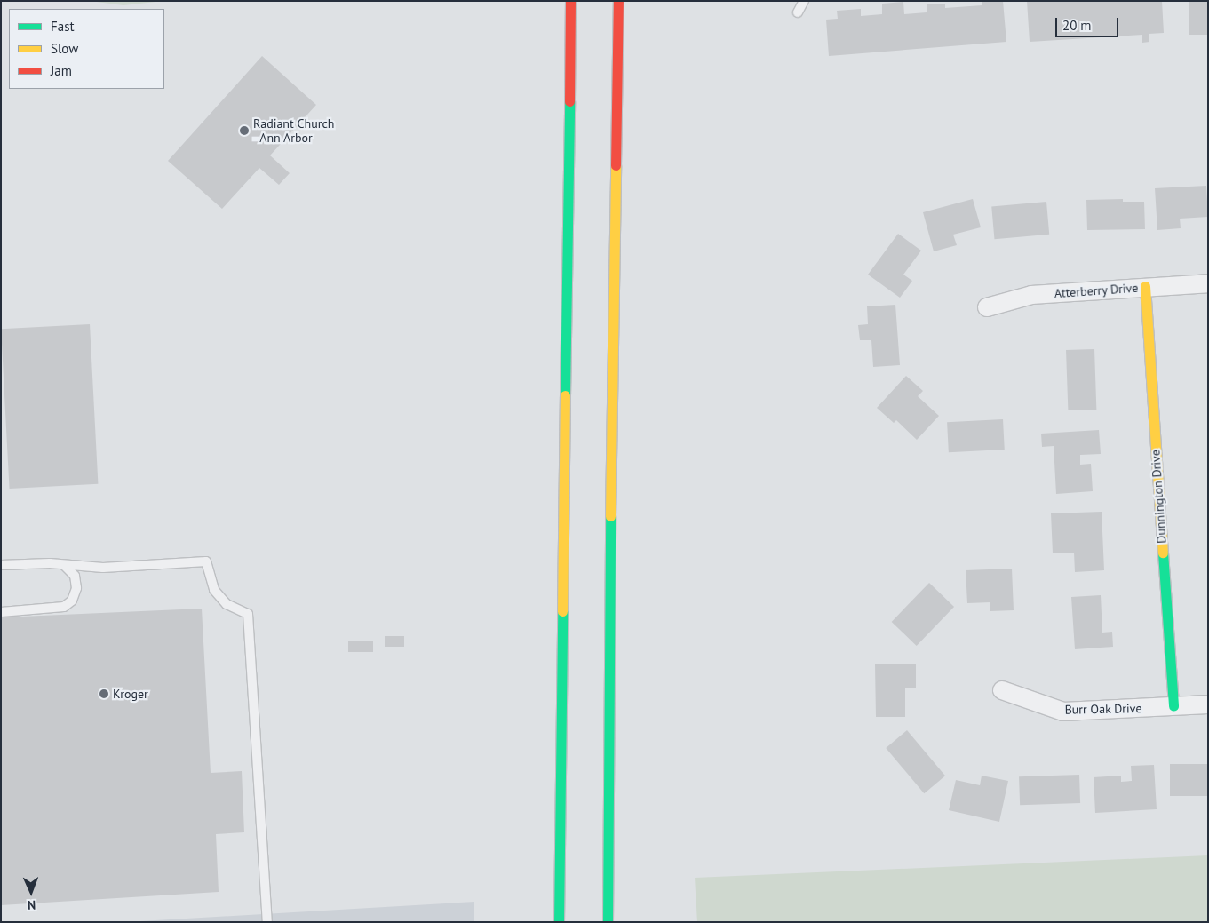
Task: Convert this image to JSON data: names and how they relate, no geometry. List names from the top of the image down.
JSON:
{
  "streets": {
    "main road": ["Dunnington Drive"],
    "street": ["Atterberry Drive", "Burr Oak Drive"]
  },
  "crossings": [
    ["Atterberry Drive", "Dunnington Drive"],
    ["Dunnington Drive", "Burr Oak Drive"]
  ],
  "places": ["Radiant Church - Ann Arbor", "Kroger"],
  "legend": ["Fast", "Slow", "Jam"],
  "scale_bar": "20 m",
  "north": "bottom"
}
